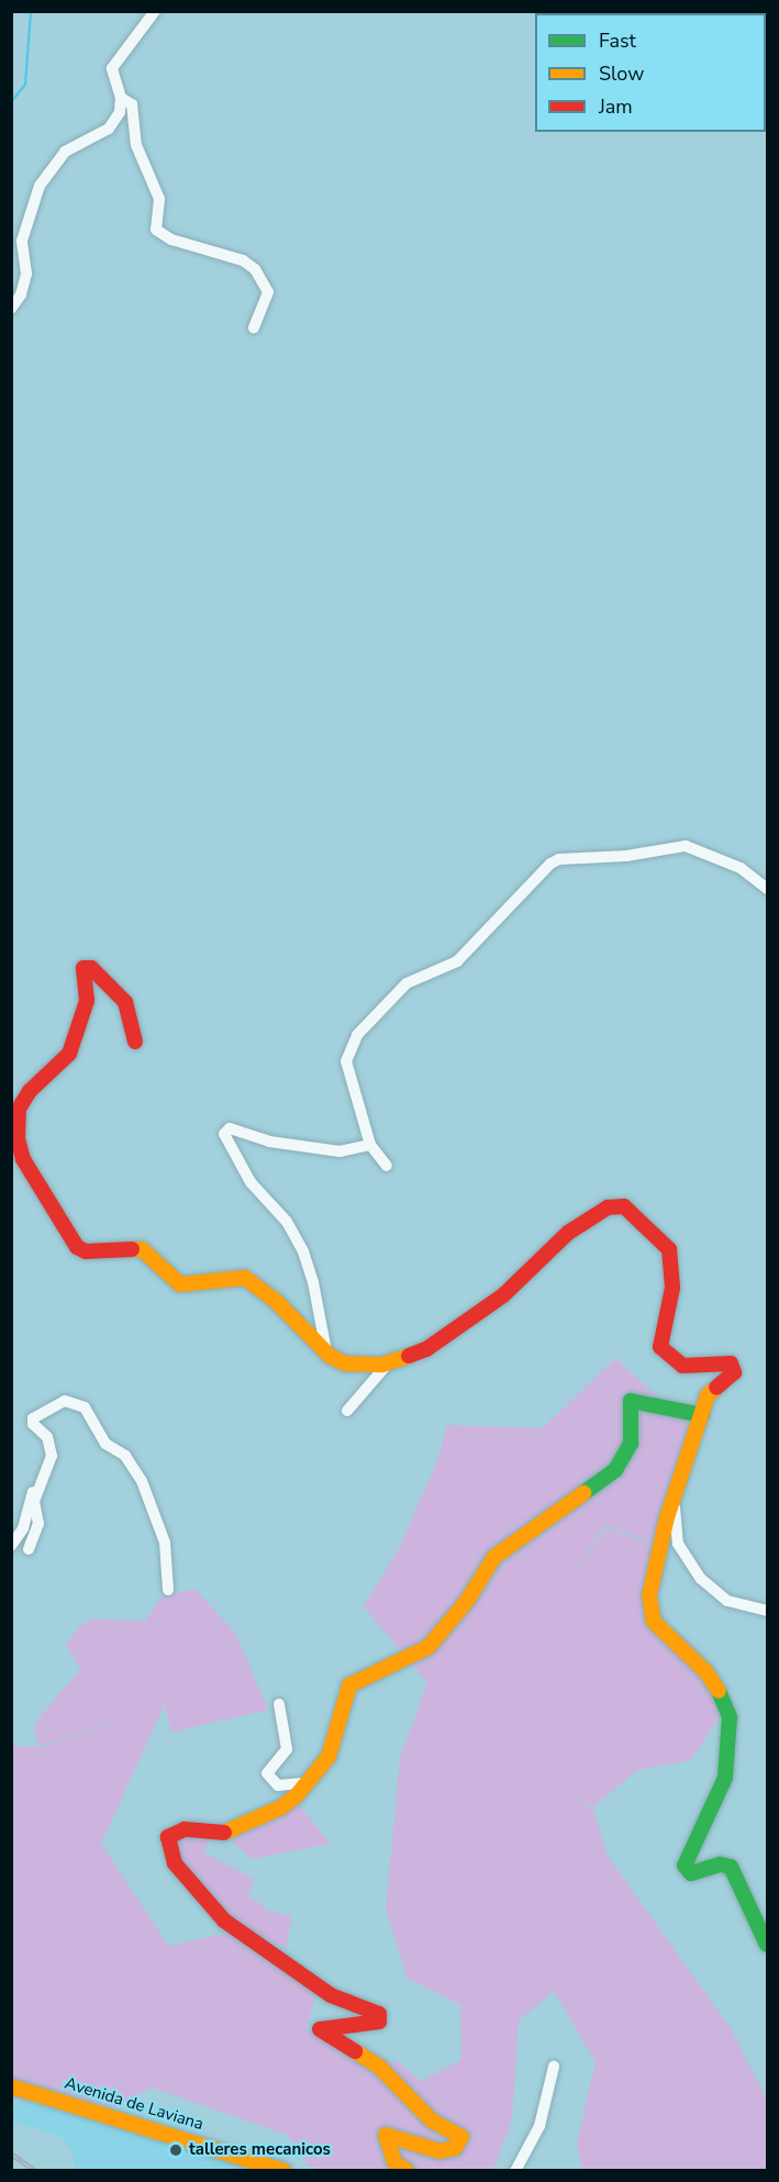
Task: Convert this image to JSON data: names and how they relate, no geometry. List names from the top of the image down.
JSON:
{
  "streets": {
    "street": ["Avenida de Laviana"]
  },
  "places": ["talleres mecanicos"],
  "legend": ["Fast", "Slow", "Jam"]
}
